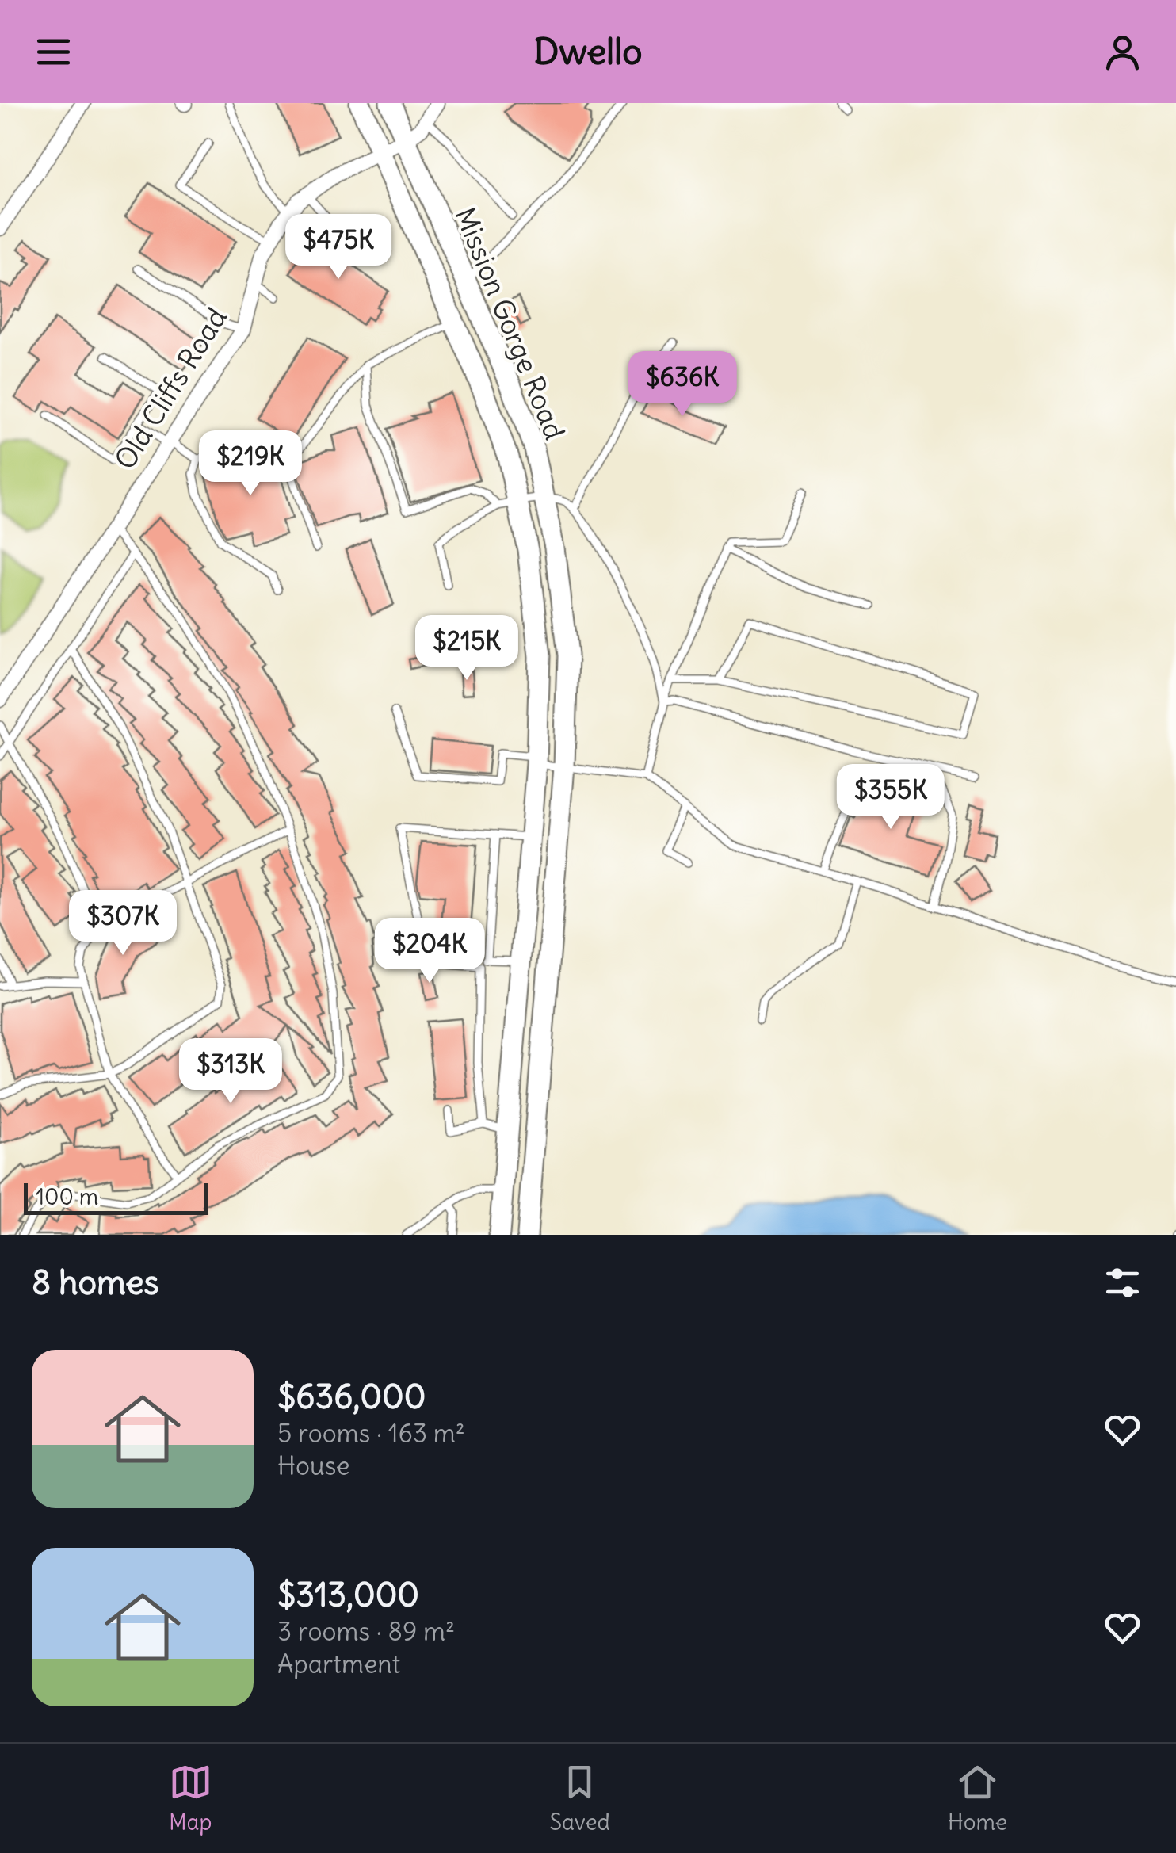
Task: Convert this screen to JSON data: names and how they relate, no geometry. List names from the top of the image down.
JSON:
{
  "streets": {
    "main road": ["Mission Gorge Road"],
    "street": ["Old Cliffs Road"]
  },
  "crossings": [
    ["Mission Gorge Road", "Old Cliffs Road"]
  ],
  "scale_bar": "100 m",
  "page": {
    "header": "Dwello",
    "price": [
      "$475K",
      "$636K",
      "$219K",
      "$215K",
      "$355K",
      "$307K",
      "$204K",
      "$313K"
    ],
    "scale": "100 m",
    "heading": "8 homes",
    "list": [
      {
        "name": "$636,000",
        "note": "5 rooms · 163 m² · House"
      },
      {
        "name": "$313,000",
        "note": "3 rooms · 89 m² · Apartment"
      }
    ],
    "tabs": ["Map", "Saved", "Home"]
  }
}
